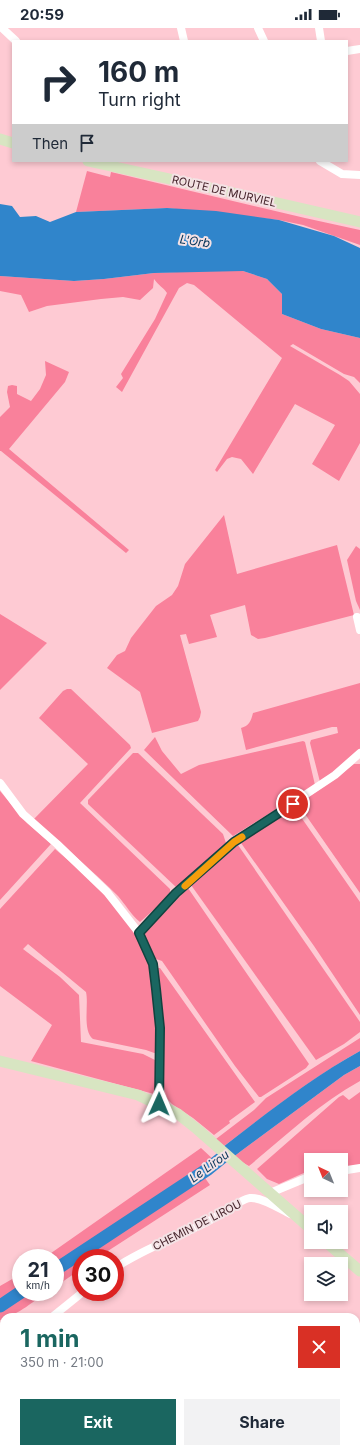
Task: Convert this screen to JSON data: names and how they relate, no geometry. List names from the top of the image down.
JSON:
{
  "streets": {
    "main road": ["ROUTE DE MURVIEL"],
    "street": ["CHEMIN DE LIROU"]
  },
  "water": ["L'Orb", "Le Lirou"],
  "north": "top left",
  "page": {
    "status": "20:59",
    "turn": ["160 m", "Turn right"],
    "then": "Then",
    "speed": "21 km/h",
    "limit": "30",
    "heading": ["1 min", "350 m · 21:00"],
    "buttons": ["Exit", "Share"]
  }
}
